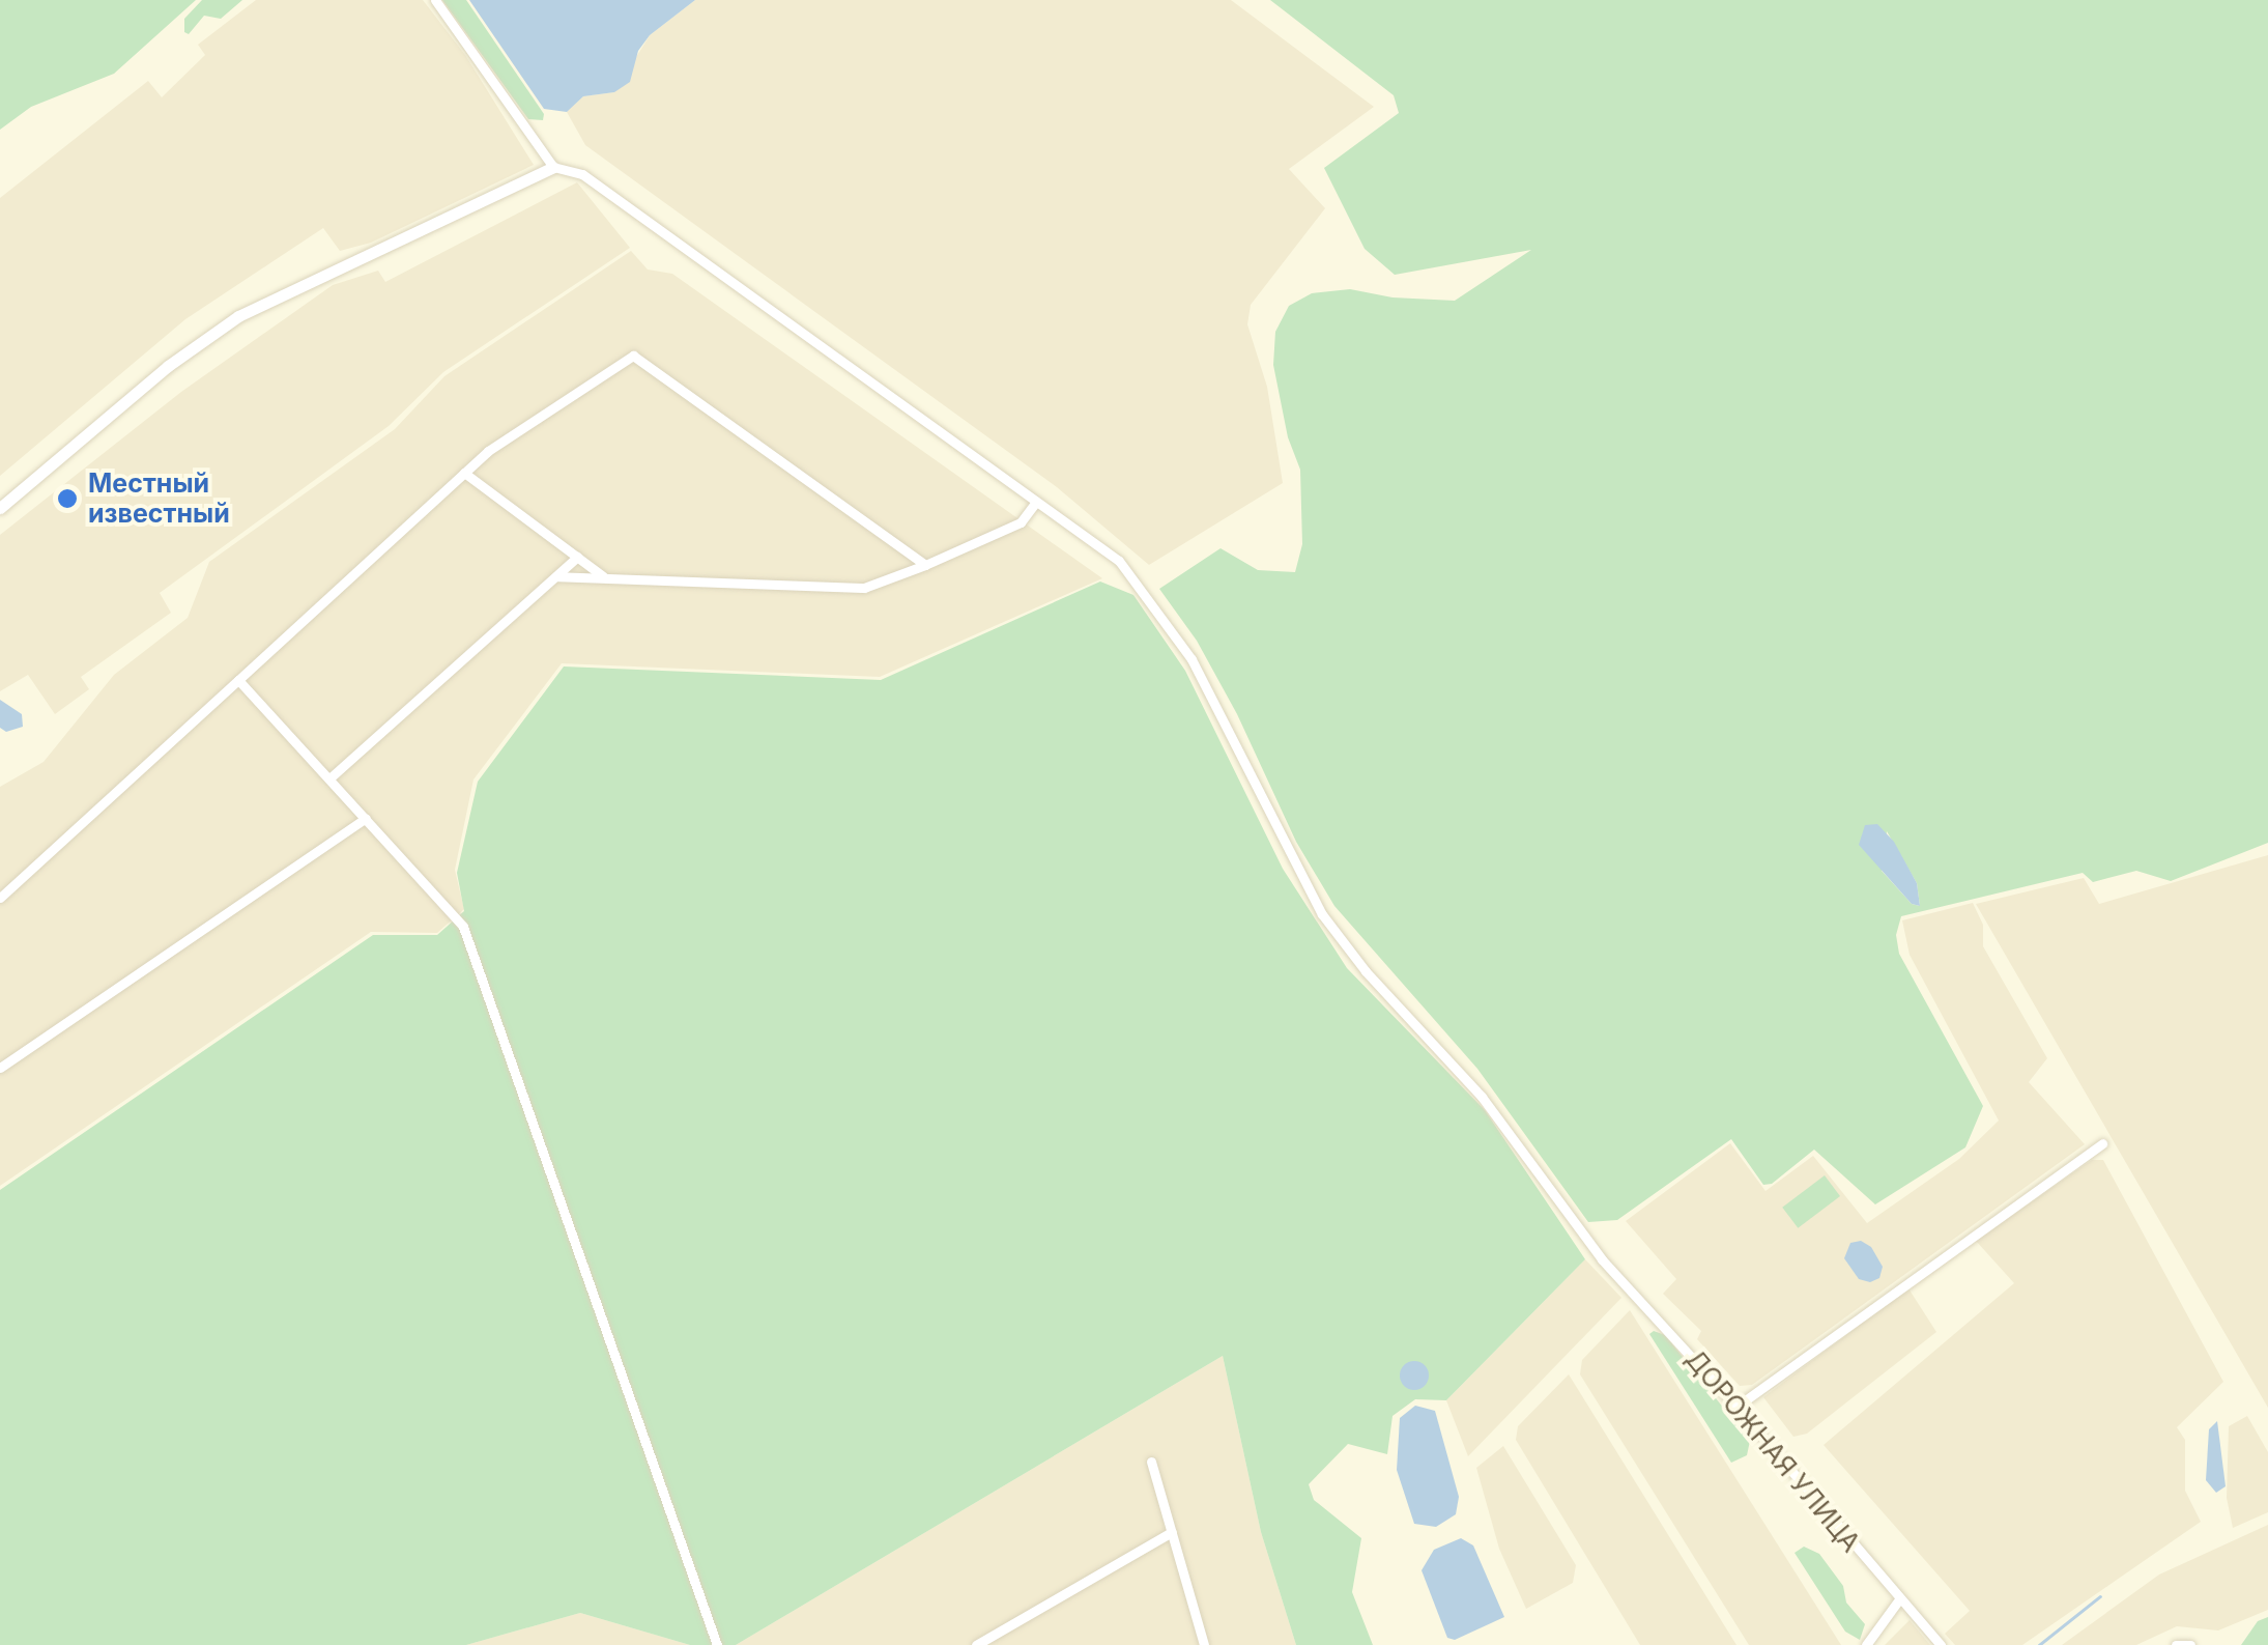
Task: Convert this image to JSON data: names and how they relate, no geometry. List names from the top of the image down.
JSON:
{
  "streets": {
    "street": ["ДОРОЖНАЯ УЛИЦА"]
  },
  "places": ["Местный известный"]
}
